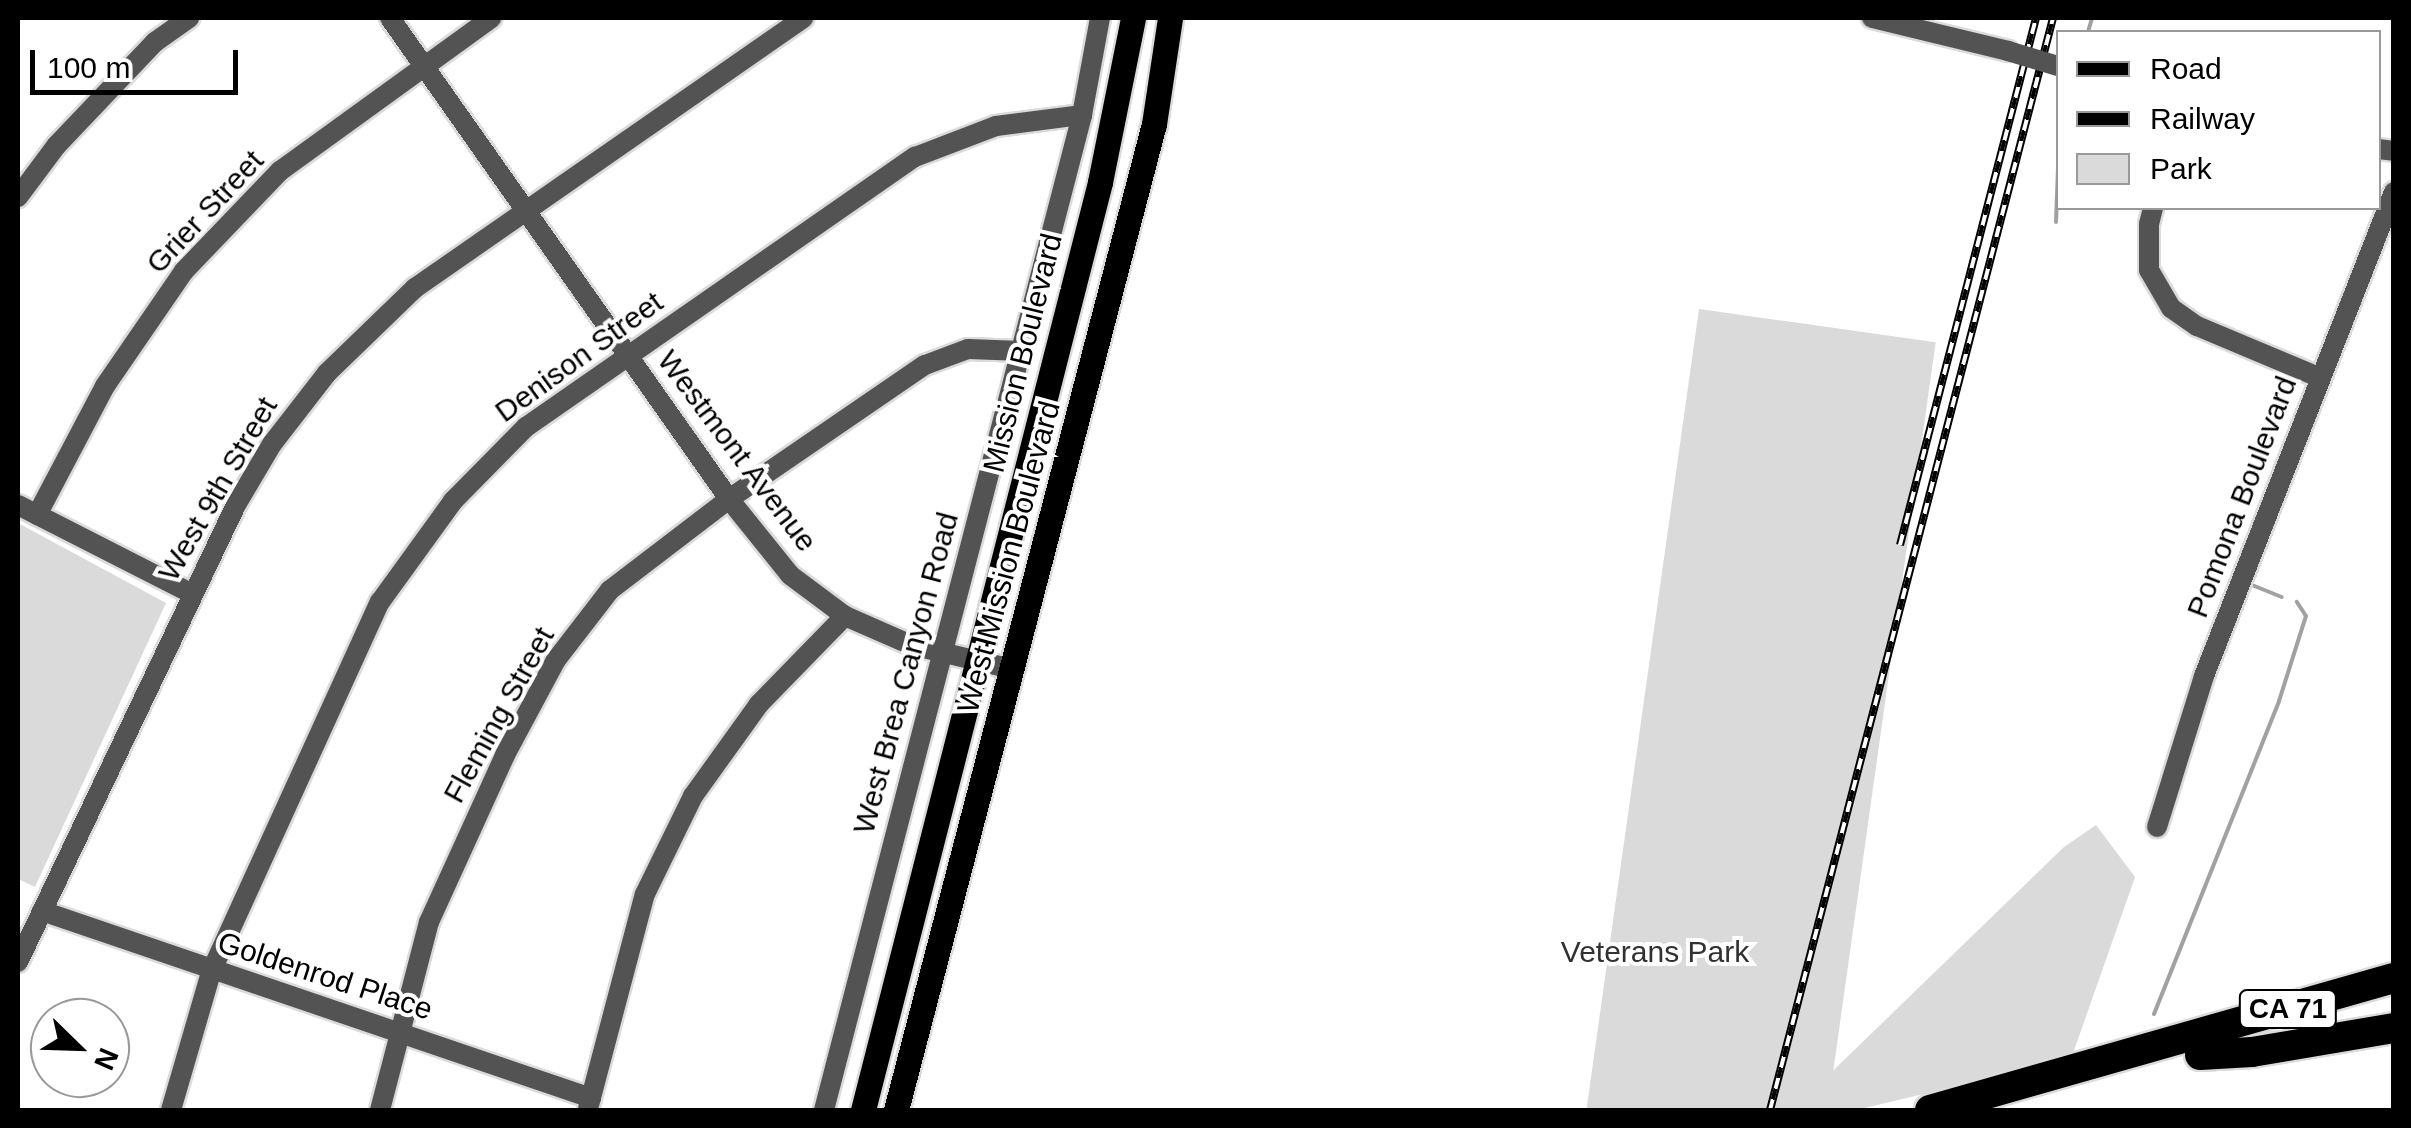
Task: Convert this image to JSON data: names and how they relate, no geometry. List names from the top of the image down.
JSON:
{
  "streets": {
    "highway": ["CA 71"],
    "main road": ["Mission Boulevard", "West Mission Boulevard"],
    "street": [
      "Grier Street",
      "Denison Street",
      "Westmont Avenue",
      "West 9th Street",
      "Pomona Boulevard",
      "West Brea Canyon Road",
      "Fleming Street",
      "Goldenrod Place"
    ]
  },
  "crossings": [
    ["Grier Street", "Westmont Avenue"],
    ["Mission Boulevard", "Westmont Avenue"],
    ["Denison Street", "Westmont Avenue"],
    ["Denison Street", "West Brea Canyon Road"],
    ["Denison Street", "Goldenrod Place"],
    ["Westmont Avenue", "West 9th Street"],
    ["Westmont Avenue", "West Mission Boulevard"],
    ["Westmont Avenue", "West Brea Canyon Road"],
    ["Westmont Avenue", "Fleming Street"],
    ["West 9th Street", "Goldenrod Place"],
    ["West Brea Canyon Road", "Fleming Street"],
    ["Fleming Street", "Goldenrod Place"]
  ],
  "parks": ["Veterans Park"],
  "legend": ["Road", "Railway", "Park"],
  "scale_bar": "100 m",
  "north": "bottom right"
}
